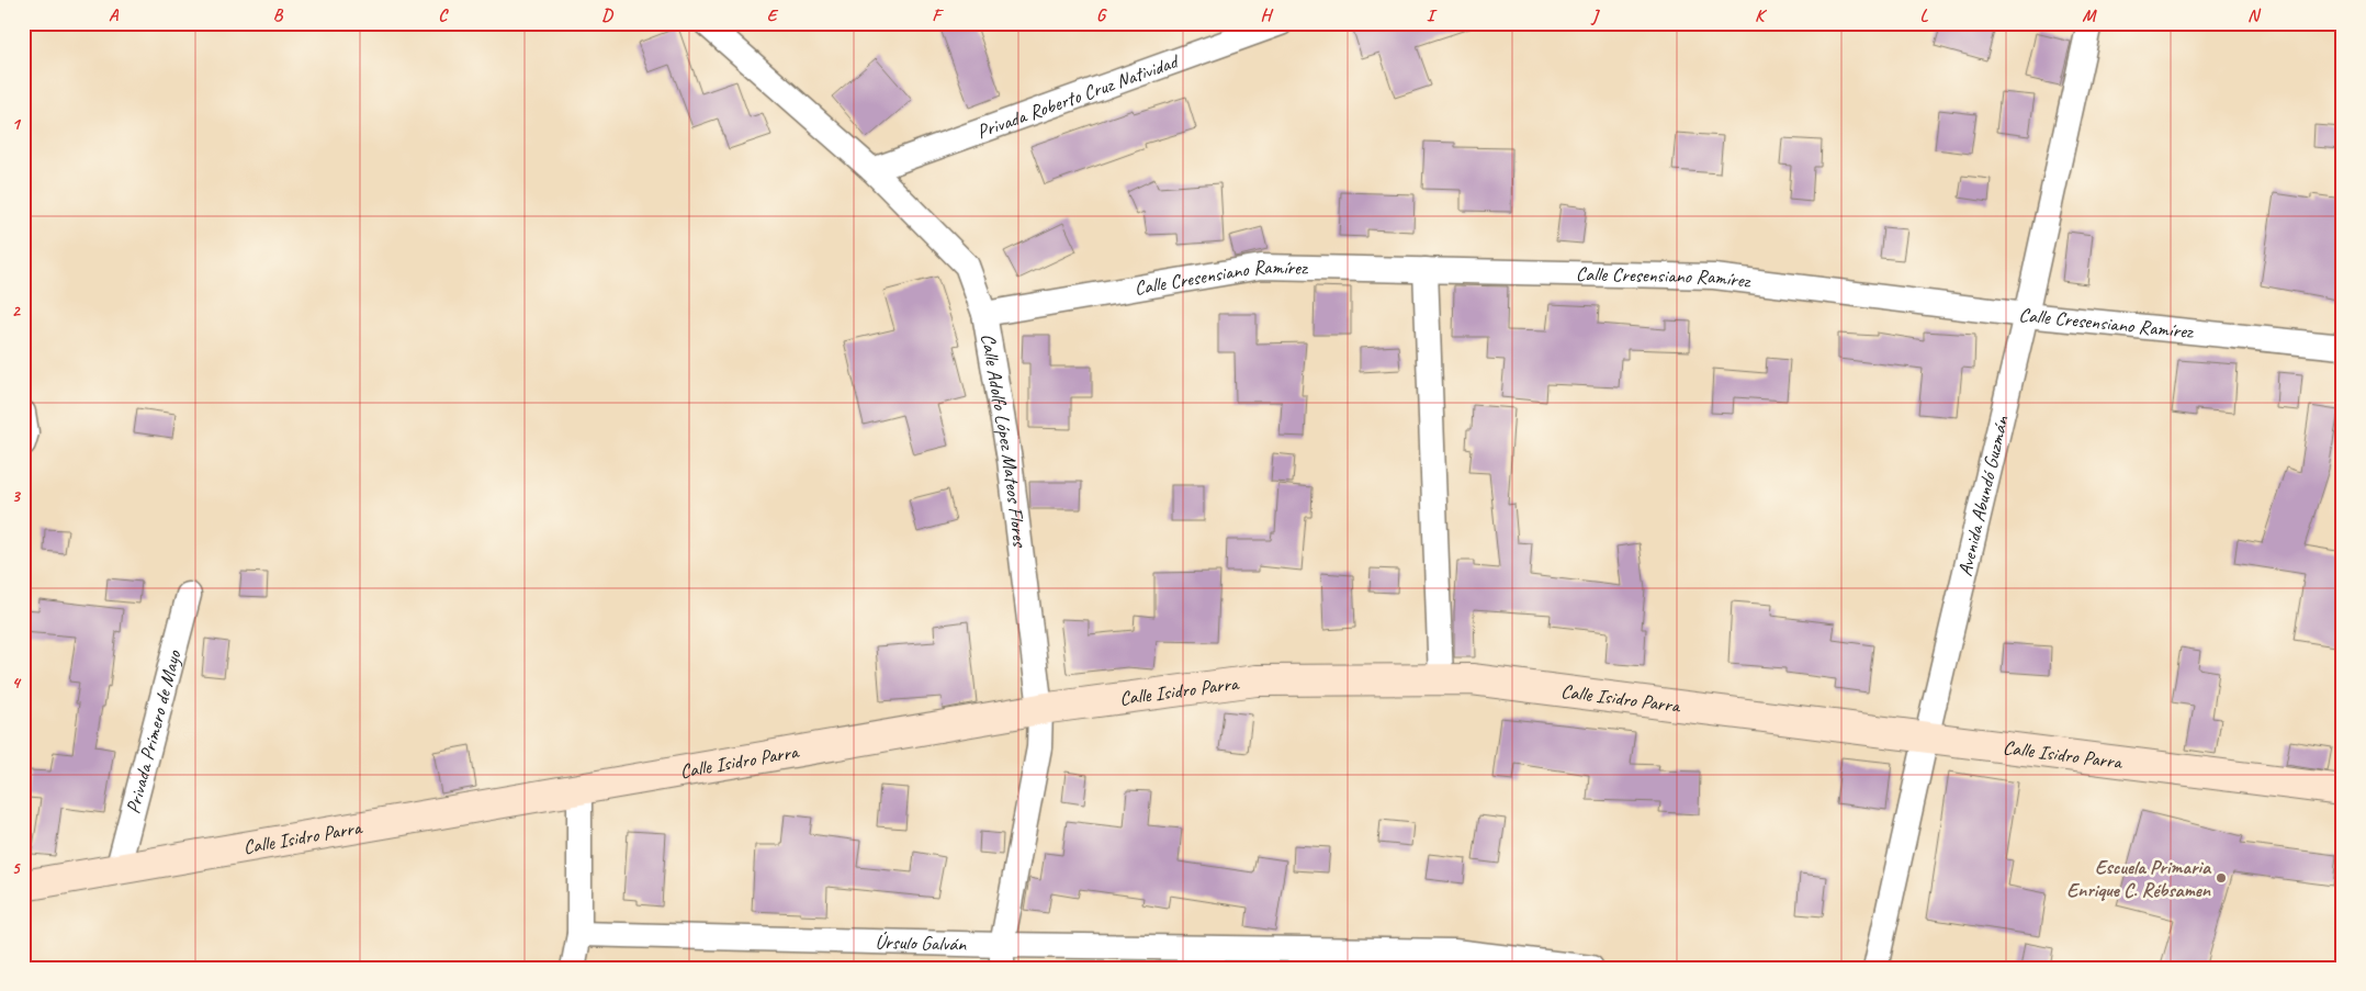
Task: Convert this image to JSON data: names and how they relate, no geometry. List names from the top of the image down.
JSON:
{
  "streets": {
    "street": [
      "Privada Roberto Cruz Natividad",
      "Calle Cresensiano Ramírez",
      "Calle Adolfo López Mateos Flores",
      "Avenida Abundó Guzmán",
      "Calle Isidro Parra",
      "Privada Primero de Mayo",
      "Úrsulo Galván"
    ]
  },
  "crossings": [
    ["Privada Roberto Cruz Natividad", "Calle Adolfo López Mateos Flores"],
    ["Calle Cresensiano Ramírez", "Calle Adolfo López Mateos Flores"],
    ["Calle Cresensiano Ramírez", "Avenida Abundó Guzmán"],
    ["Calle Adolfo López Mateos Flores", "Calle Isidro Parra"],
    ["Calle Adolfo López Mateos Flores", "Úrsulo Galván"],
    ["Avenida Abundó Guzmán", "Calle Isidro Parra"],
    ["Calle Isidro Parra", "Privada Primero de Mayo"]
  ],
  "places": ["Escuela Primaria Enrique C. Rébsamen"],
  "grid": {
    "columns": [
      "A",
      "B",
      "C",
      "D",
      "E",
      "F",
      "G",
      "H",
      "I",
      "J",
      "K",
      "L",
      "M",
      "N"
    ],
    "rows": [
      "1",
      "2",
      "3",
      "4",
      "5"
    ]
  }
}
